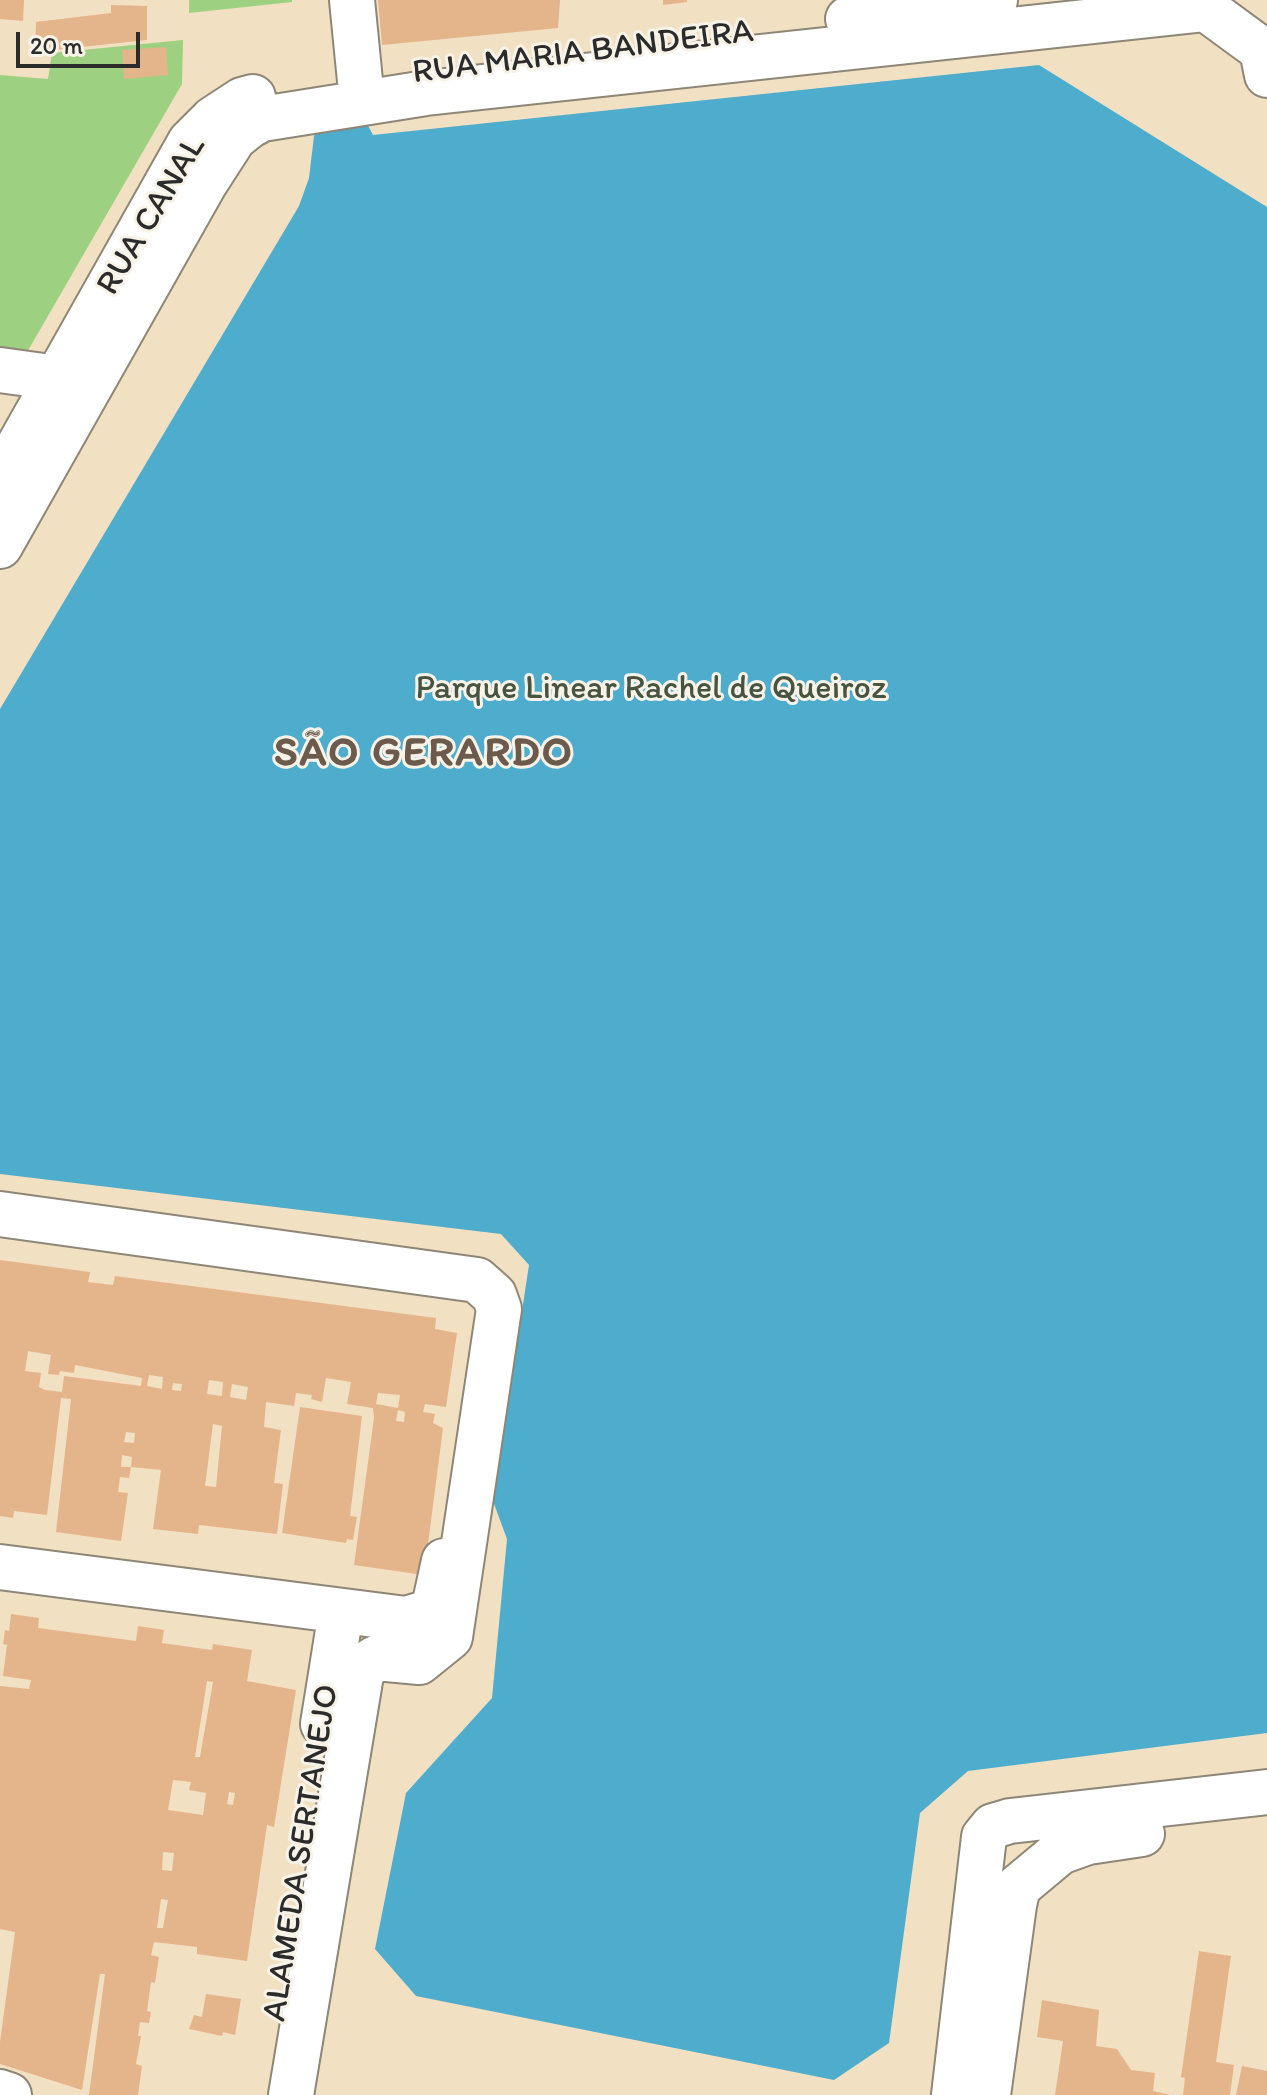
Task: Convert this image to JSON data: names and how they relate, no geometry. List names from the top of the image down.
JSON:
{
  "streets": {
    "street": ["RUA MARIA BANDEIRA", "RUA CANAL", "ALAMEDA SERTANEJO"]
  },
  "crossings": [
    ["RUA MARIA BANDEIRA", "RUA CANAL"]
  ],
  "districts": ["SÃO GERARDO"],
  "parks": ["Parque Linear Rachel de Queiroz"],
  "scale_bar": "20 m"
}
